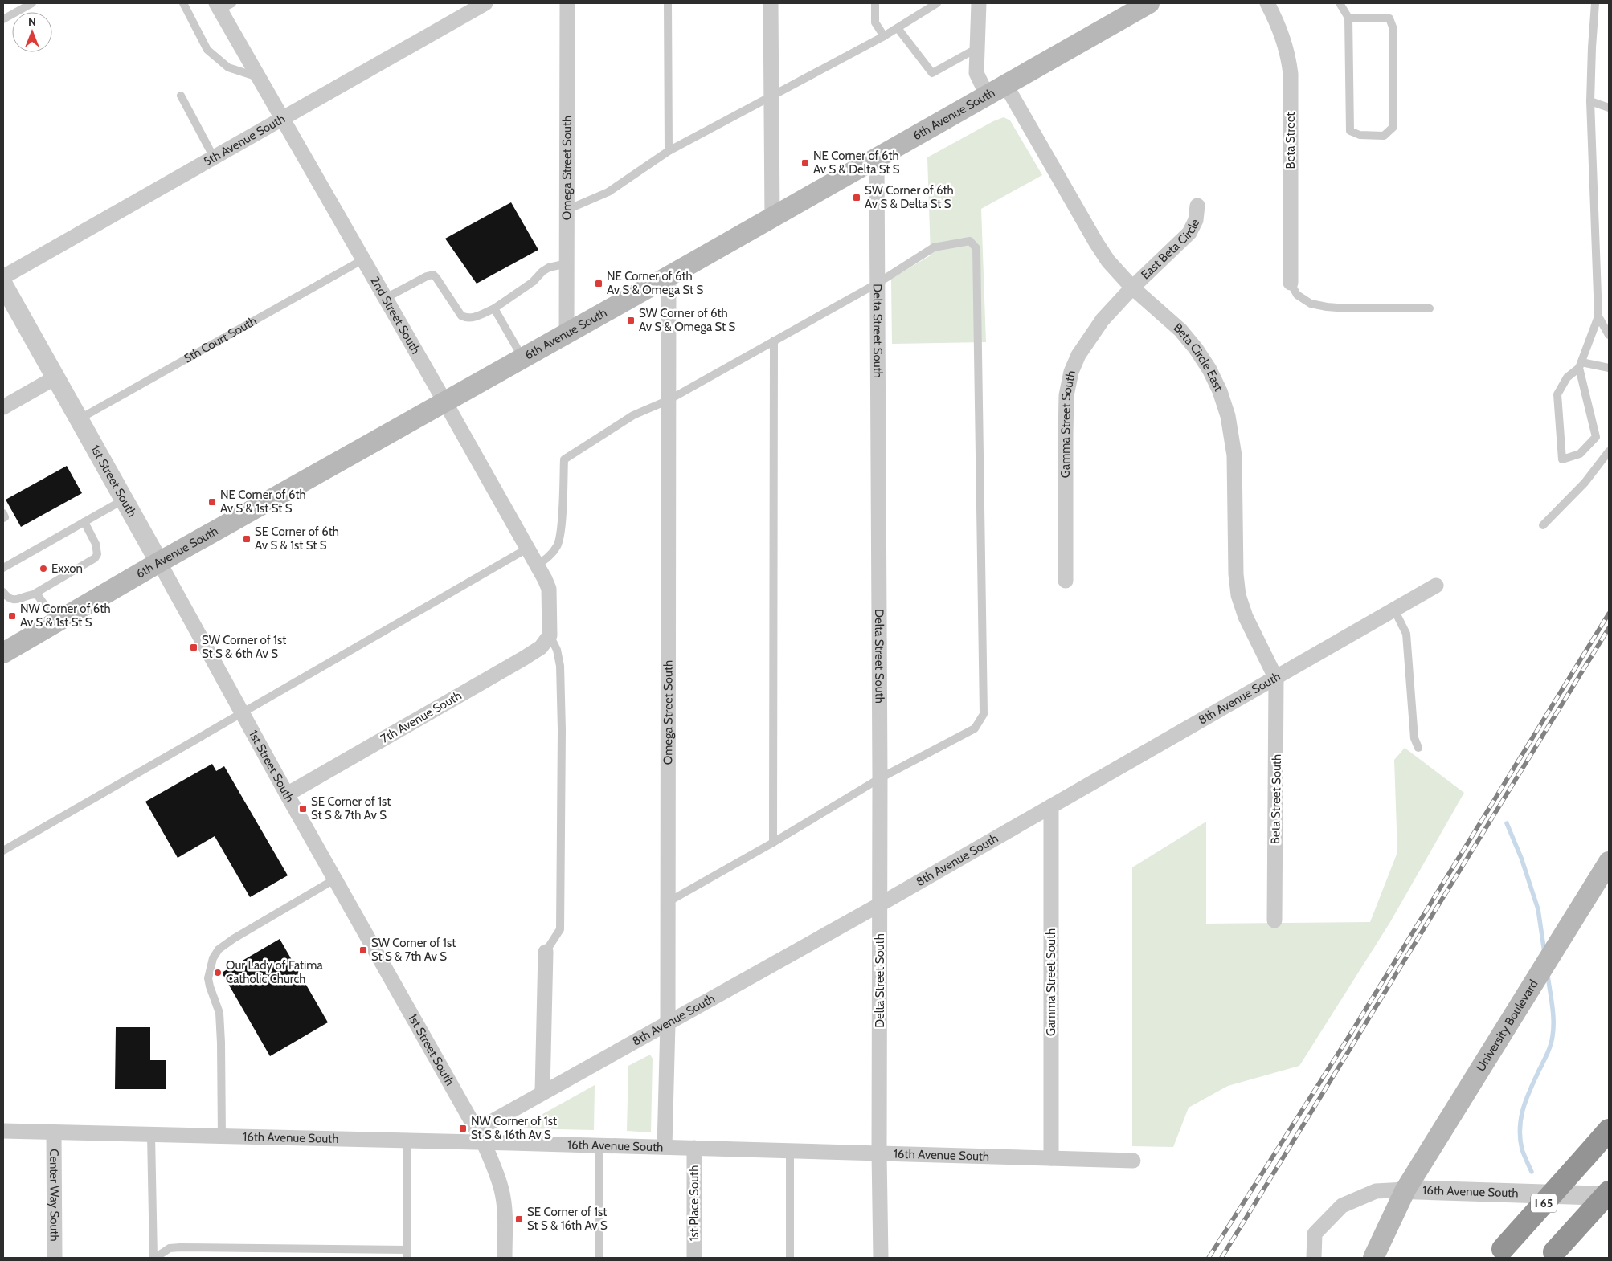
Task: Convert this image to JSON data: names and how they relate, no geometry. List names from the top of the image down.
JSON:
{
  "streets": {
    "highway": ["I 65"],
    "main road": ["6th Avenue South", "University Boulevard"],
    "street": [
      "5th Avenue South",
      "Beta Street",
      "Omega Street South",
      "East Beta Circle",
      "2nd Street South",
      "Delta Street South",
      "Beta Circle East",
      "Gamma Street South",
      "1st Street South",
      "8th Avenue South",
      "7th Avenue South",
      "Beta Street South",
      "16th Avenue South",
      "Center Way South",
      "1st Place South"
    ],
    "lane": ["5th Court South"]
  },
  "crossings": [
    ["6th Avenue South", "Omega Street South"],
    ["6th Avenue South", "2nd Street South"],
    ["6th Avenue South", "Delta Street South"],
    ["6th Avenue South", "Beta Circle East"],
    ["6th Avenue South", "1st Street South"],
    ["5th Avenue South", "2nd Street South"],
    ["Omega Street South", "8th Avenue South"],
    ["Omega Street South", "16th Avenue South"],
    ["East Beta Circle", "Beta Circle East"],
    ["East Beta Circle", "Gamma Street South"],
    ["2nd Street South", "5th Court South"],
    ["2nd Street South", "7th Avenue South"],
    ["Delta Street South", "8th Avenue South"],
    ["Delta Street South", "16th Avenue South"],
    ["5th Court South", "1st Street South"],
    ["Beta Circle East", "Gamma Street South"],
    ["Beta Circle East", "8th Avenue South"],
    ["Beta Circle East", "Beta Street South"],
    ["Gamma Street South", "8th Avenue South"],
    ["Gamma Street South", "16th Avenue South"],
    ["1st Street South", "8th Avenue South"],
    ["1st Street South", "7th Avenue South"],
    ["1st Street South", "16th Avenue South"],
    ["8th Avenue South", "Beta Street South"],
    ["8th Avenue South", "16th Avenue South"],
    ["University Boulevard", "16th Avenue South"],
    ["16th Avenue South", "Center Way South"],
    ["16th Avenue South", "1st Place South"]
  ],
  "places": {
    "transit": [
      "NE Corner of 6th Av S & Delta St S",
      "SW Corner of 6th Av S & Delta St S",
      "NE Corner of 6th Av S & Omega St S",
      "SW Corner of 6th Av S & Omega St S",
      "NE Corner of 6th Av S & 1st St S",
      "SE Corner of 6th Av S & 1st St S",
      "NW Corner of 6th Av S & 1st St S",
      "SW Corner of 1st St S & 6th Av S",
      "SE Corner of 1st St S & 7th Av S",
      "SW Corner of 1st St S & 7th Av S",
      "NW Corner of 1st St S & 16th Av S",
      "SE Corner of 1st St S & 16th Av S"
    ],
    "other": ["Exxon", "Our Lady of Fatima Catholic Church"]
  },
  "north": "top"
}
